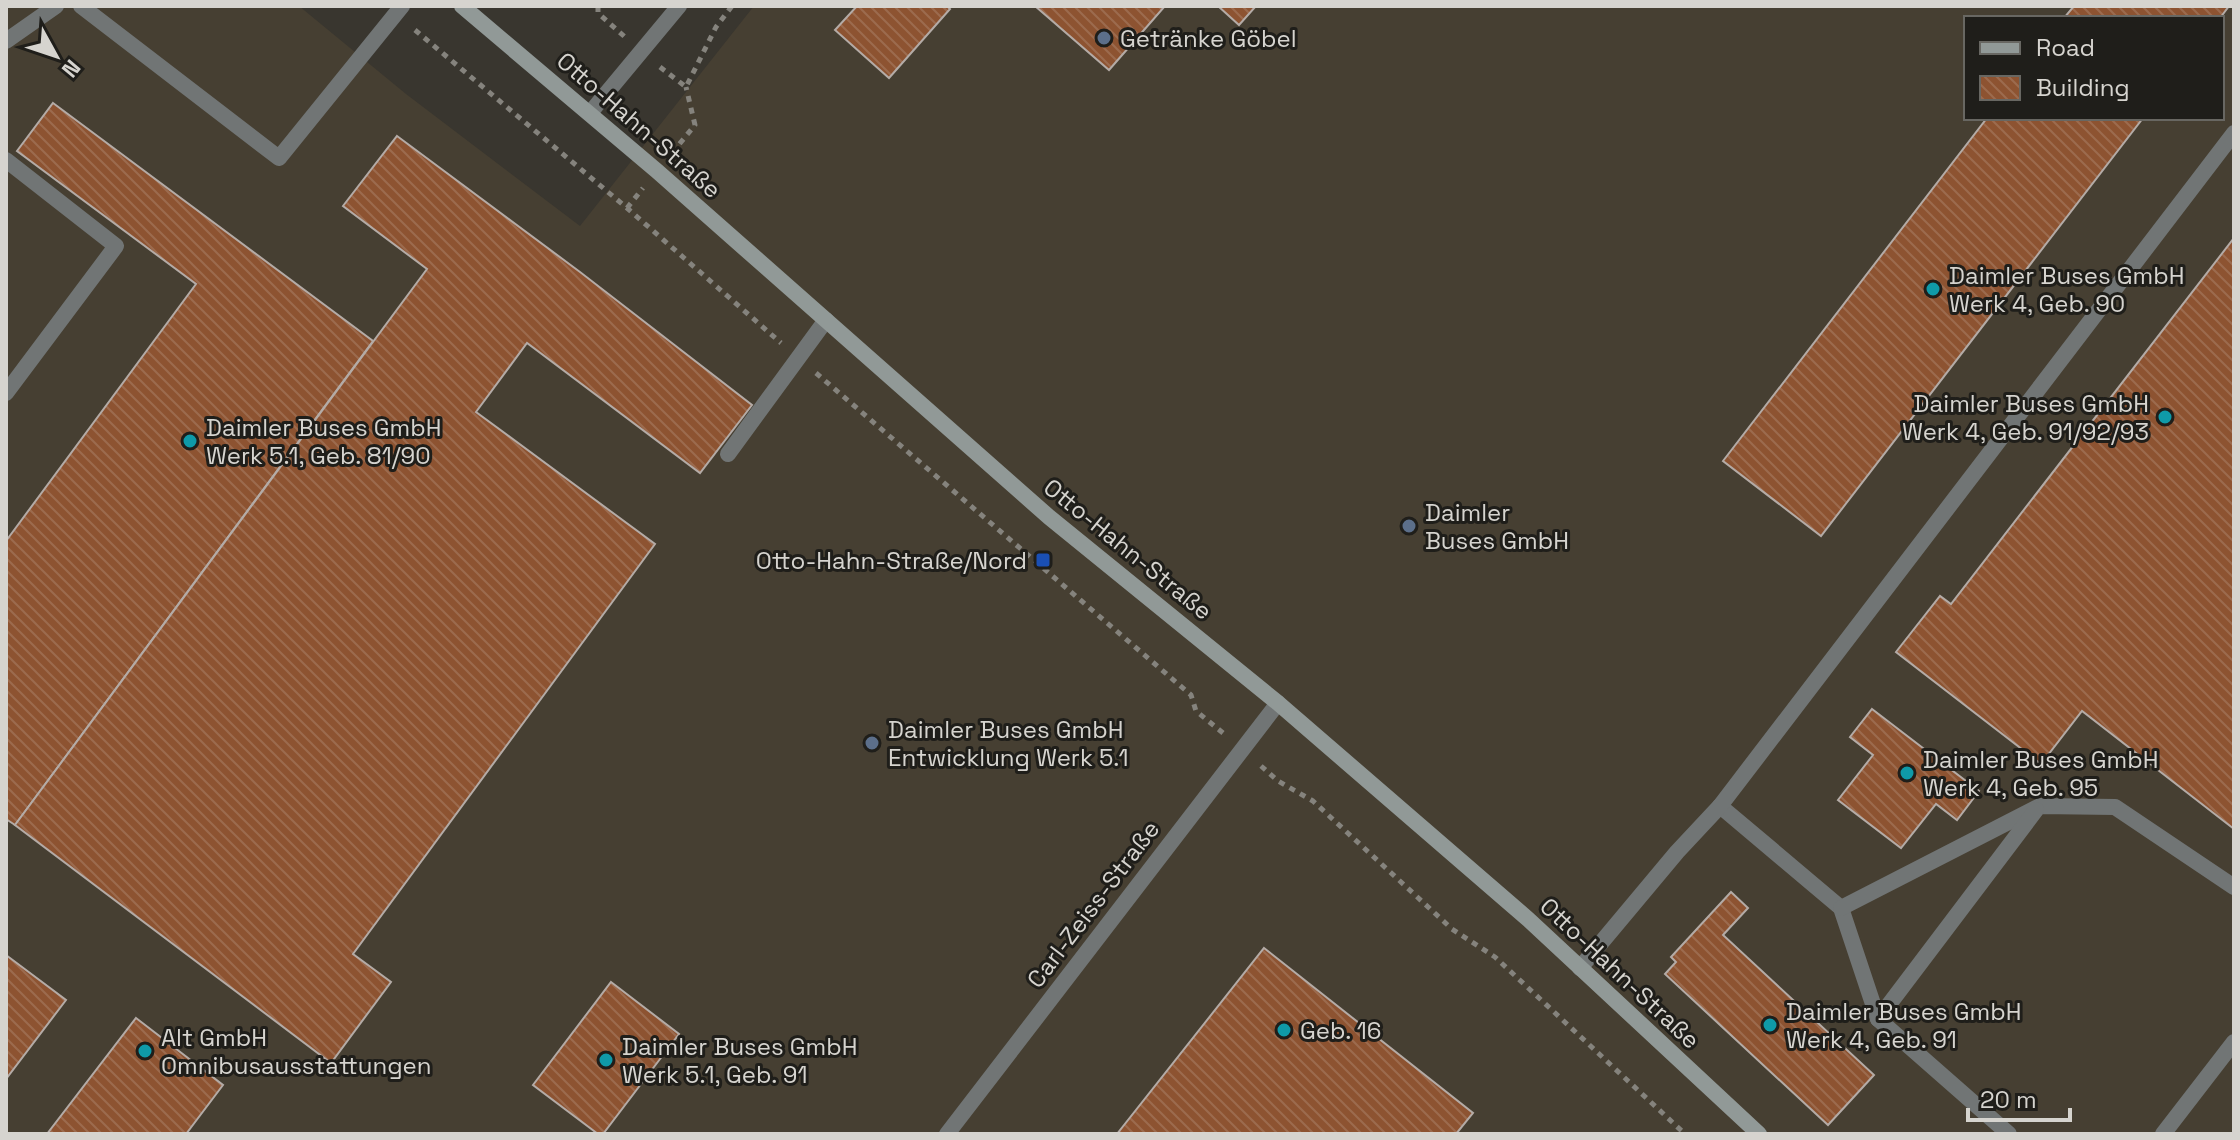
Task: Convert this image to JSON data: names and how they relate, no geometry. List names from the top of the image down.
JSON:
{
  "streets": {
    "street": ["Otto-Hahn-Straße", "Carl-Zeiss-Straße"]
  },
  "crossings": [
    ["Otto-Hahn-Straße", "Carl-Zeiss-Straße"]
  ],
  "places": {
    "other": [
      "Getränke Göbel",
      "Daimler Buses GmbH Werk 4, Geb. 90",
      "Daimler Buses GmbH Werk 4, Geb. 91/92/93",
      "Daimler Buses GmbH Werk 5.1, Geb. 81/90",
      "Daimler Buses GmbH",
      "Daimler Buses GmbH Entwicklung Werk 5.1",
      "Daimler Buses GmbH Werk 4, Geb. 95",
      "Daimler Buses GmbH Werk 4, Geb. 91",
      "Geb. 16",
      "Alt GmbH Omnibusausstattungen",
      "Daimler Buses GmbH Werk 5.1, Geb. 91"
    ],
    "transit": ["Otto-Hahn-Straße/Nord"]
  },
  "legend": ["Road", "Building"],
  "scale_bar": "20 m",
  "north": "bottom right"
}
